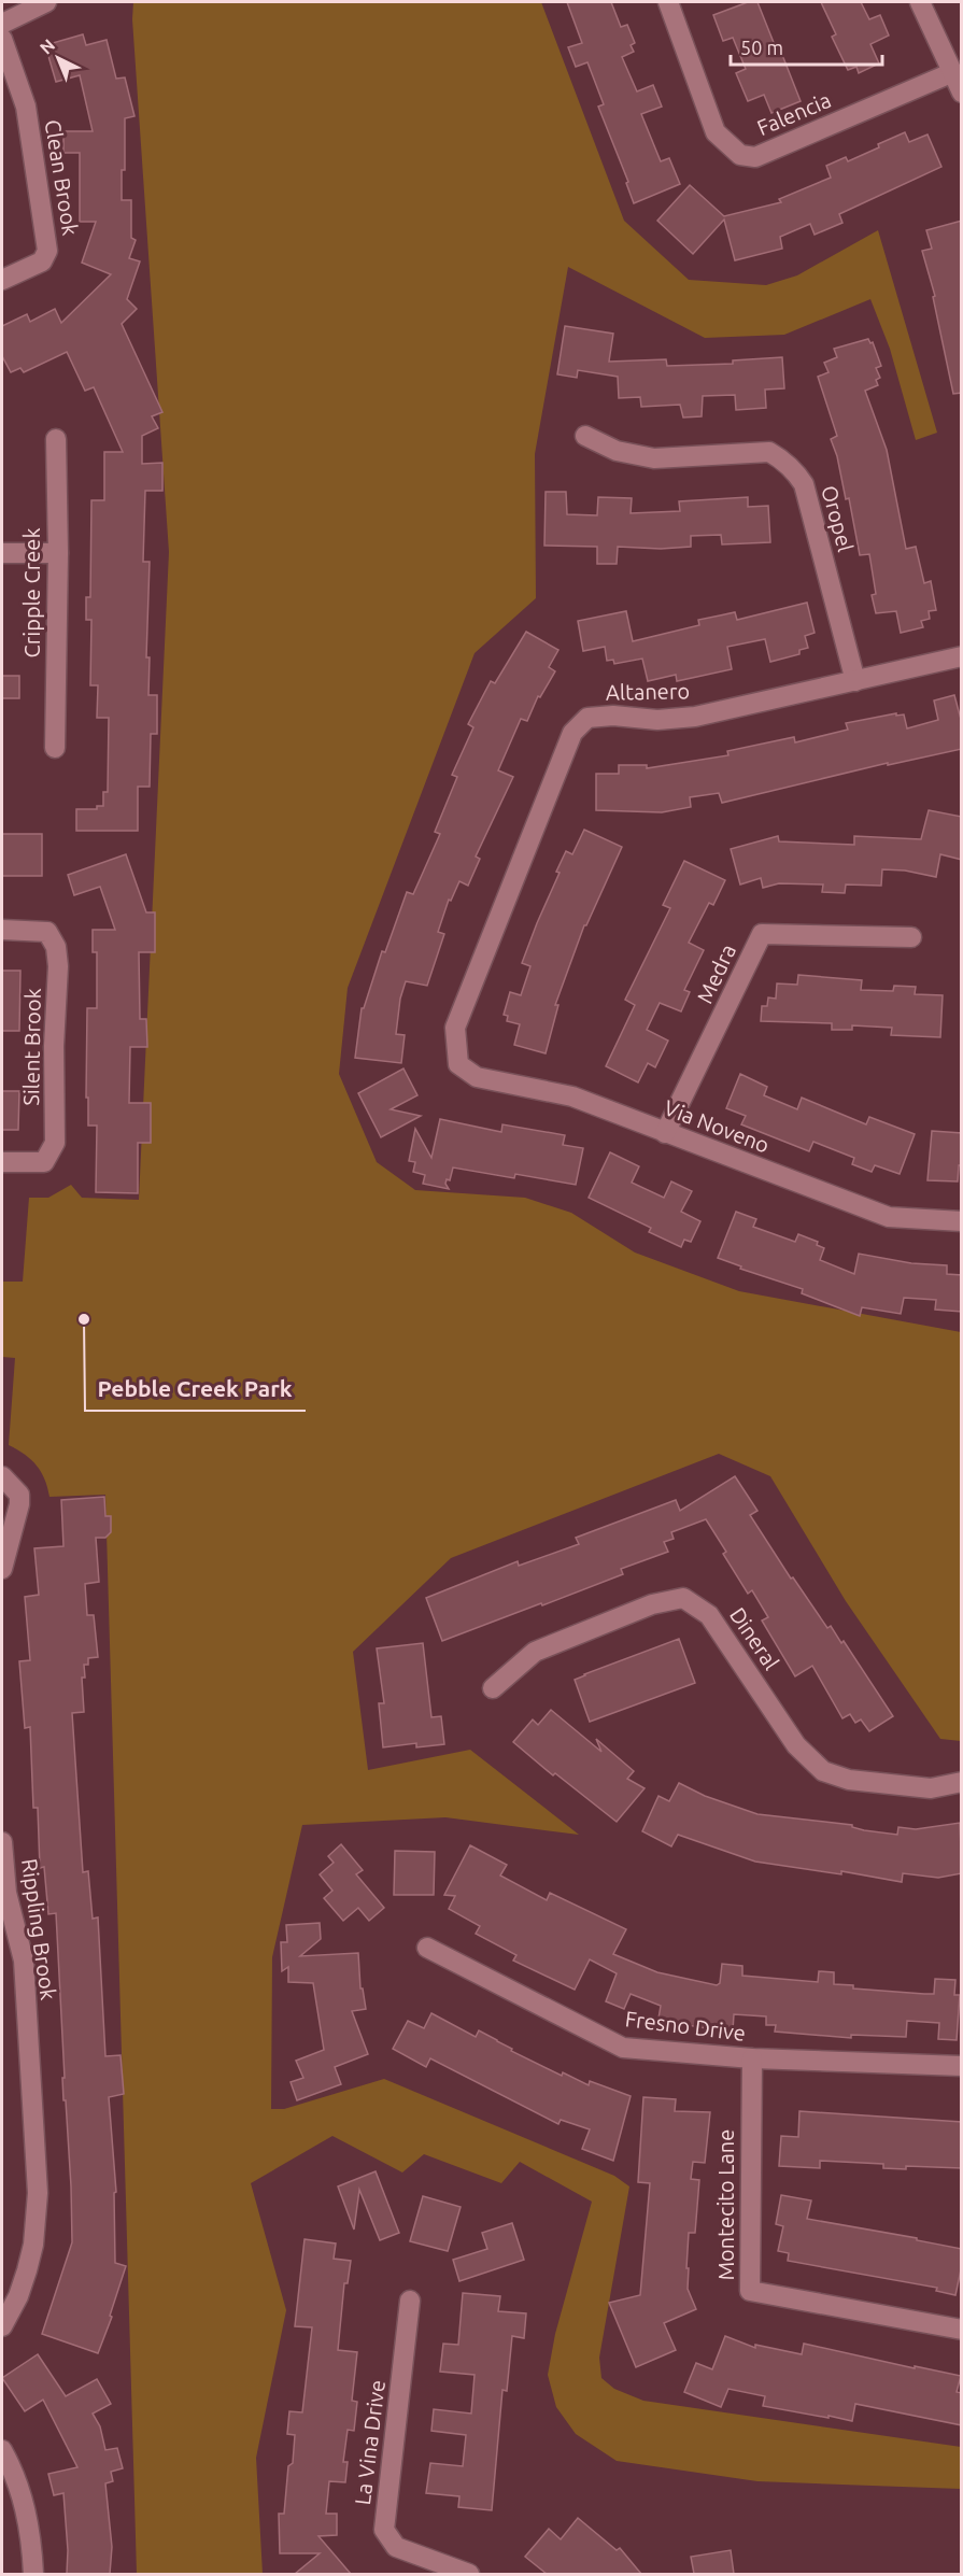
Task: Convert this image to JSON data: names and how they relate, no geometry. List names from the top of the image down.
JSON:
{
  "streets": {
    "street": [
      "Falencia",
      "Clean Brook",
      "Oropel",
      "Cripple Creek",
      "Altanero",
      "Medra",
      "Silent Brook",
      "Via Noveno",
      "Dineral",
      "Rippling Brook",
      "Fresno Drive",
      "Montecito Lane",
      "La Vina Drive"
    ]
  },
  "crossings": [
    ["Oropel", "Altanero"],
    ["Altanero", "Via Noveno"],
    ["Medra", "Via Noveno"],
    ["Fresno Drive", "Montecito Lane"]
  ],
  "places": ["Pebble Creek Park"],
  "scale_bar": "50 m",
  "north": "top left"
}
